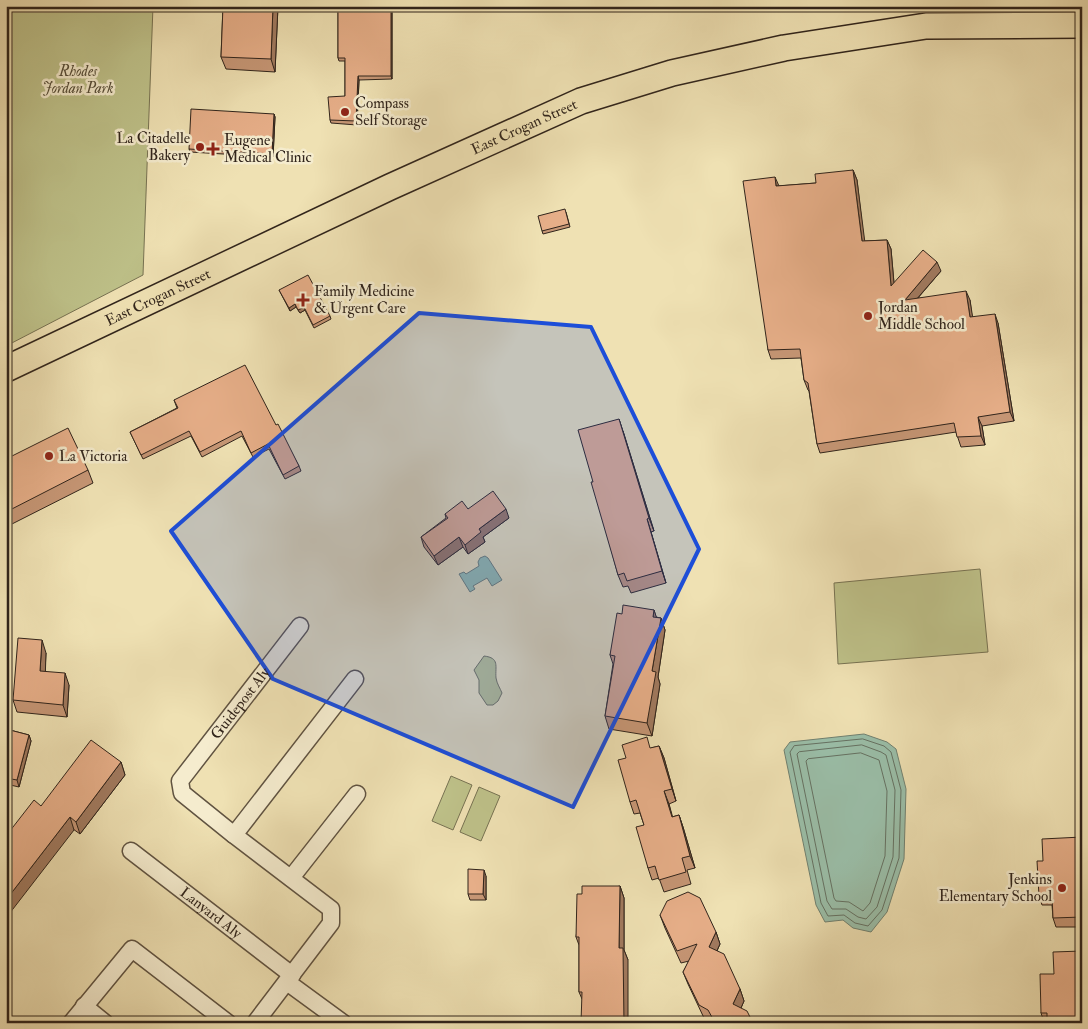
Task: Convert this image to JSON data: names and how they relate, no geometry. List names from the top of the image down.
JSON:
{
  "streets": {
    "main road": ["East Crogan Street"],
    "street": ["Guidepost Aly", "Lanyard Aly"]
  },
  "parks": ["Rhodes Jordan Park"],
  "places": {
    "other": [
      "Compass Self Storage",
      "La Citadelle Bakery",
      "Jordan Middle School",
      "La Victoria",
      "Jenkins Elementary School"
    ],
    "health": ["Eugene Medical Clinic", "Family Medicine & Urgent Care"]
  }
}
